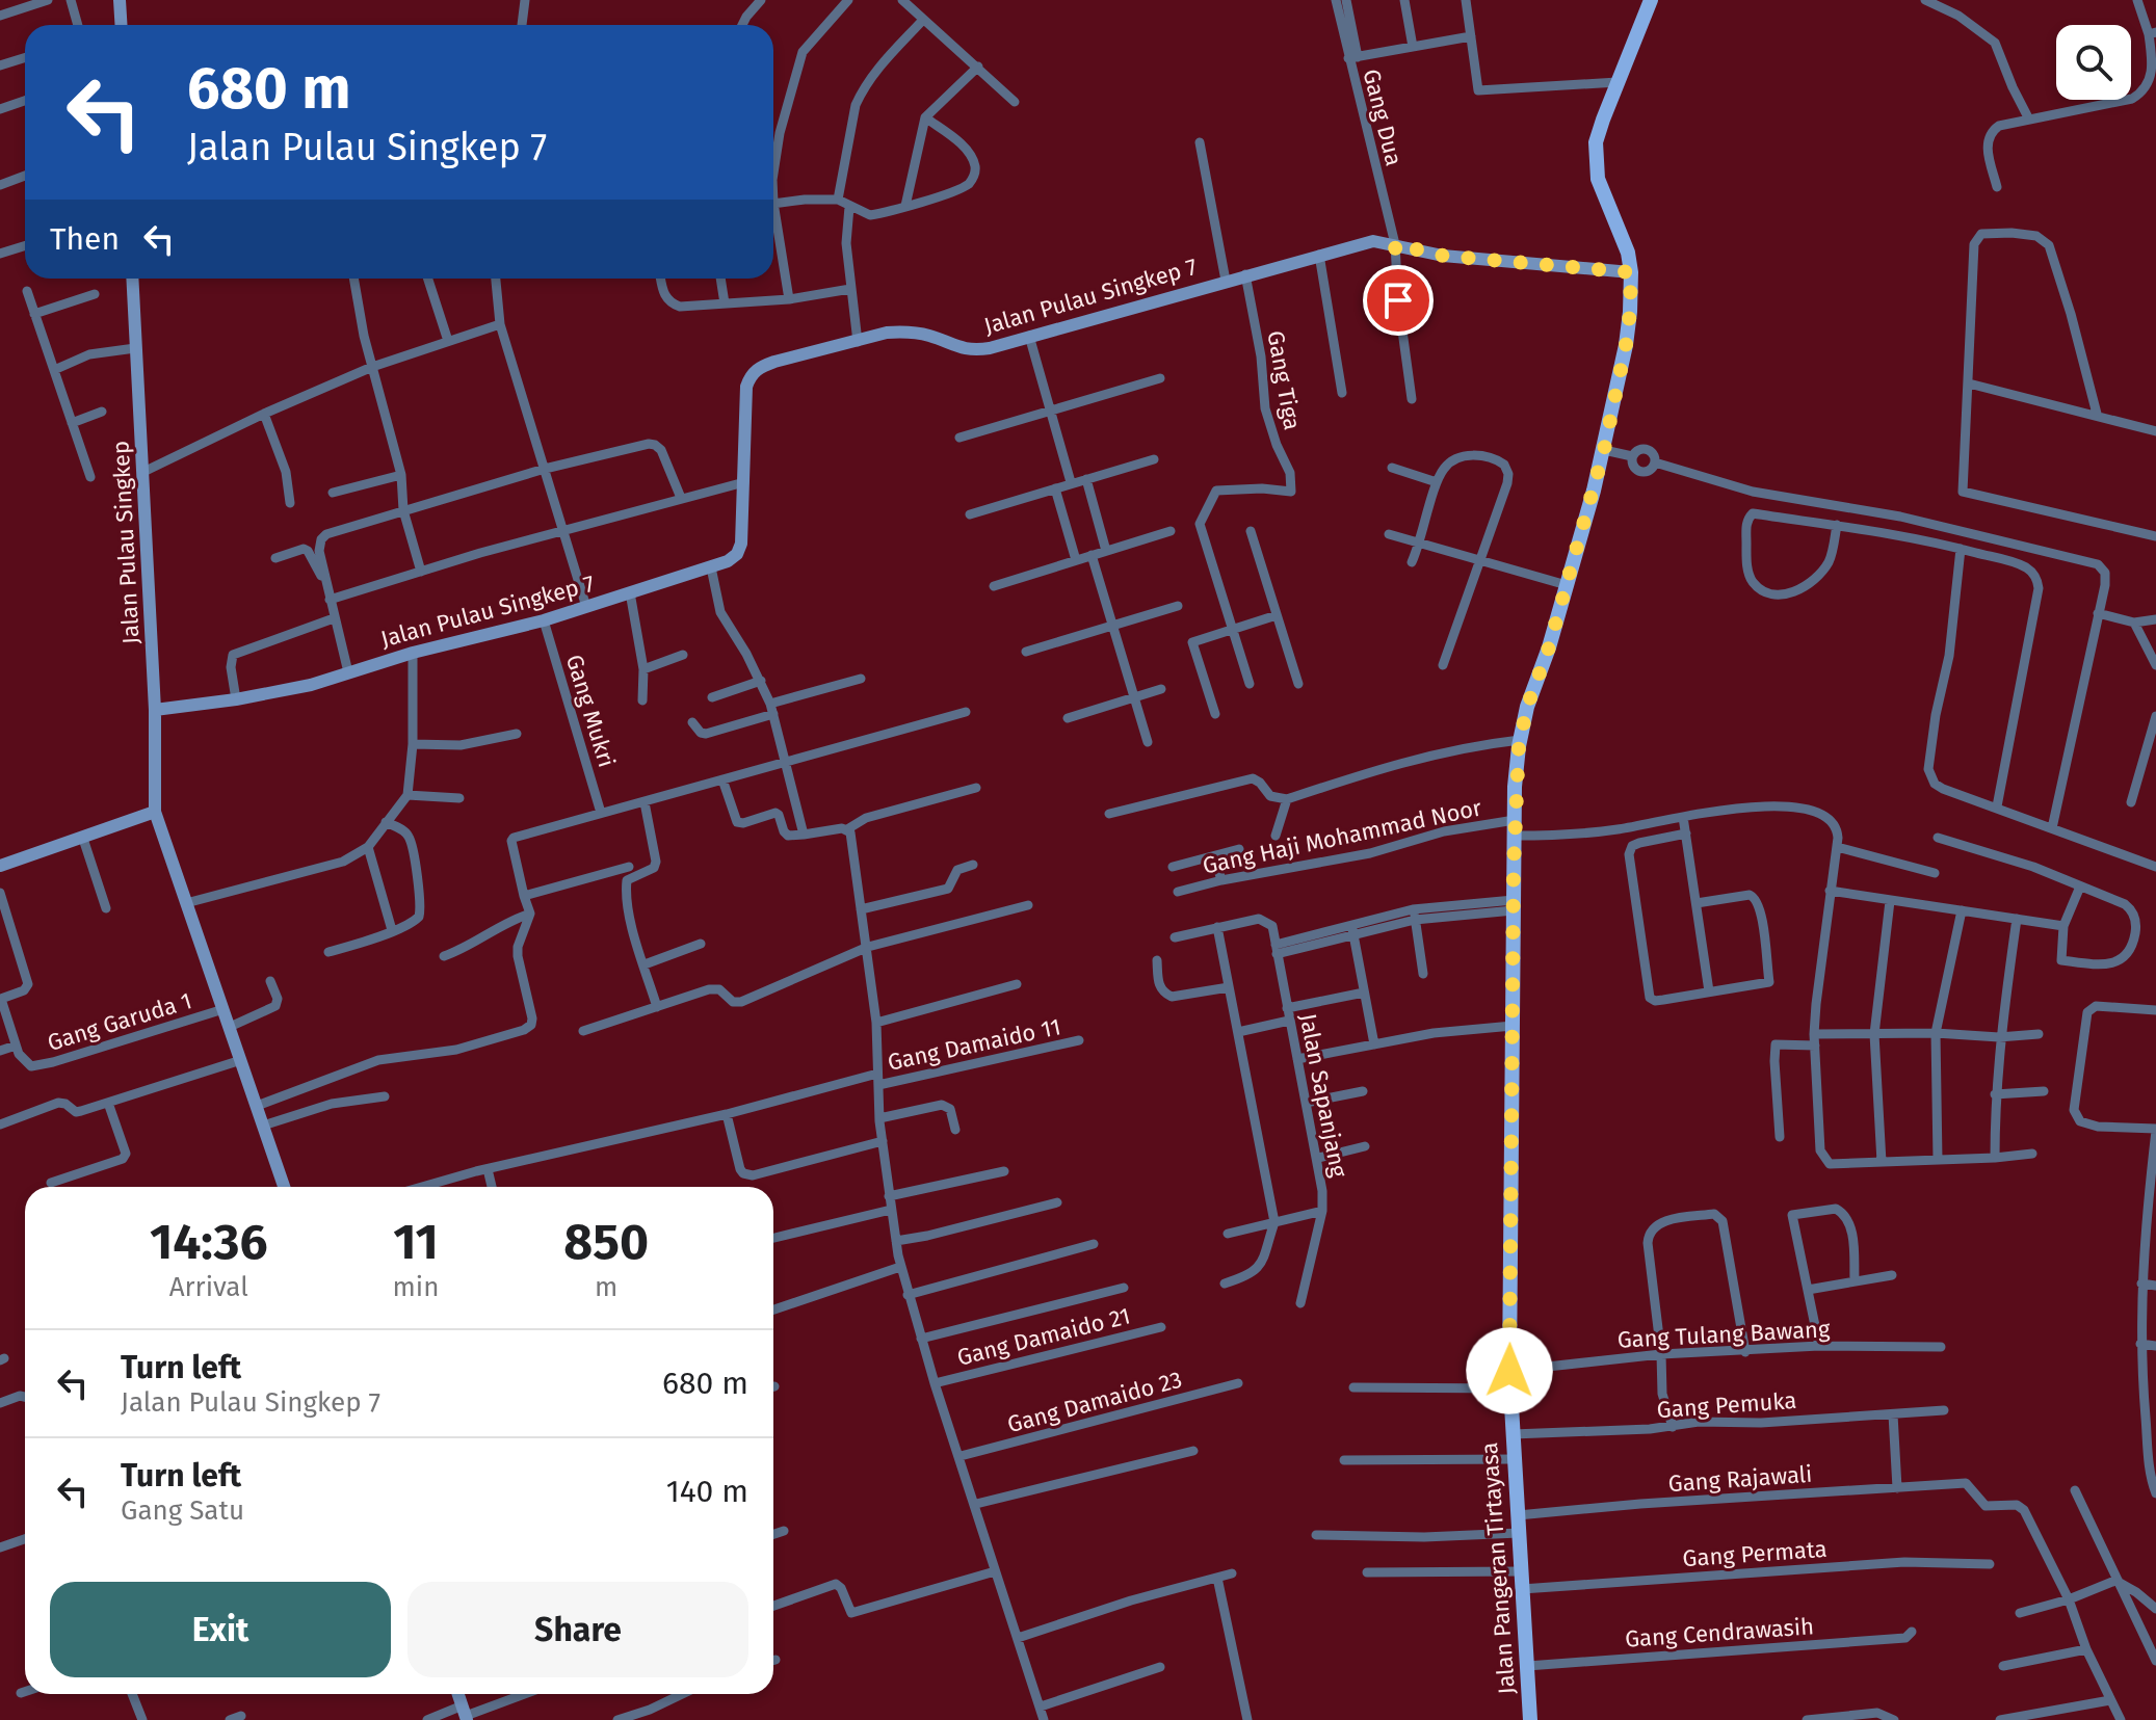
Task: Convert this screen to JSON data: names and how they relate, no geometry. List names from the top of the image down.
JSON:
{
  "streets": {
    "main road": ["Jalan Pangeran Tirtayasa"],
    "street": [
      "Gang Dua",
      "Jalan Pulau Singkep 7",
      "Gang Tiga",
      "Jalan Pulau Singkep",
      "Gang Mukri",
      "Gang Haji Mohammad Noor",
      "Gang Garuda 1",
      "Gang Damaido 11",
      "Jalan Sapanjang",
      "Gang Tulang Bawang",
      "Gang Damaido 21",
      "Gang Damaido 23",
      "Gang Pemuka",
      "Gang Rajawali",
      "Gang Permata",
      "Gang Cendrawasih"
    ]
  },
  "crossings": [
    ["Gang Dua", "Jalan Pulau Singkep 7"],
    ["Jalan Pulau Singkep 7", "Gang Tiga"],
    ["Jalan Pulau Singkep 7", "Jalan Pulau Singkep"],
    ["Jalan Pulau Singkep 7", "Gang Mukri"],
    ["Jalan Pulau Singkep 7", "Jalan Pangeran Tirtayasa"],
    ["Jalan Pulau Singkep", "Gang Garuda 1"],
    ["Gang Haji Mohammad Noor", "Jalan Pangeran Tirtayasa"],
    ["Gang Tulang Bawang", "Jalan Pangeran Tirtayasa"],
    ["Gang Pemuka", "Jalan Pangeran Tirtayasa"],
    ["Gang Rajawali", "Jalan Pangeran Tirtayasa"],
    ["Gang Permata", "Jalan Pangeran Tirtayasa"],
    ["Jalan Pangeran Tirtayasa", "Gang Cendrawasih"]
  ],
  "page": {
    "turn": ["680 m", "Jalan Pulau Singkep 7"],
    "then": "Then",
    "eta": [
      "14:36",
      "Arrival",
      "11",
      "min",
      "850",
      "m"
    ],
    "list": [
      {
        "name": "Turn left",
        "note": "Jalan Pulau Singkep 7",
        "value": "680 m"
      },
      {
        "name": "Turn left",
        "note": "Gang Satu",
        "value": "140 m"
      }
    ],
    "buttons": ["Exit", "Share"]
  }
}
